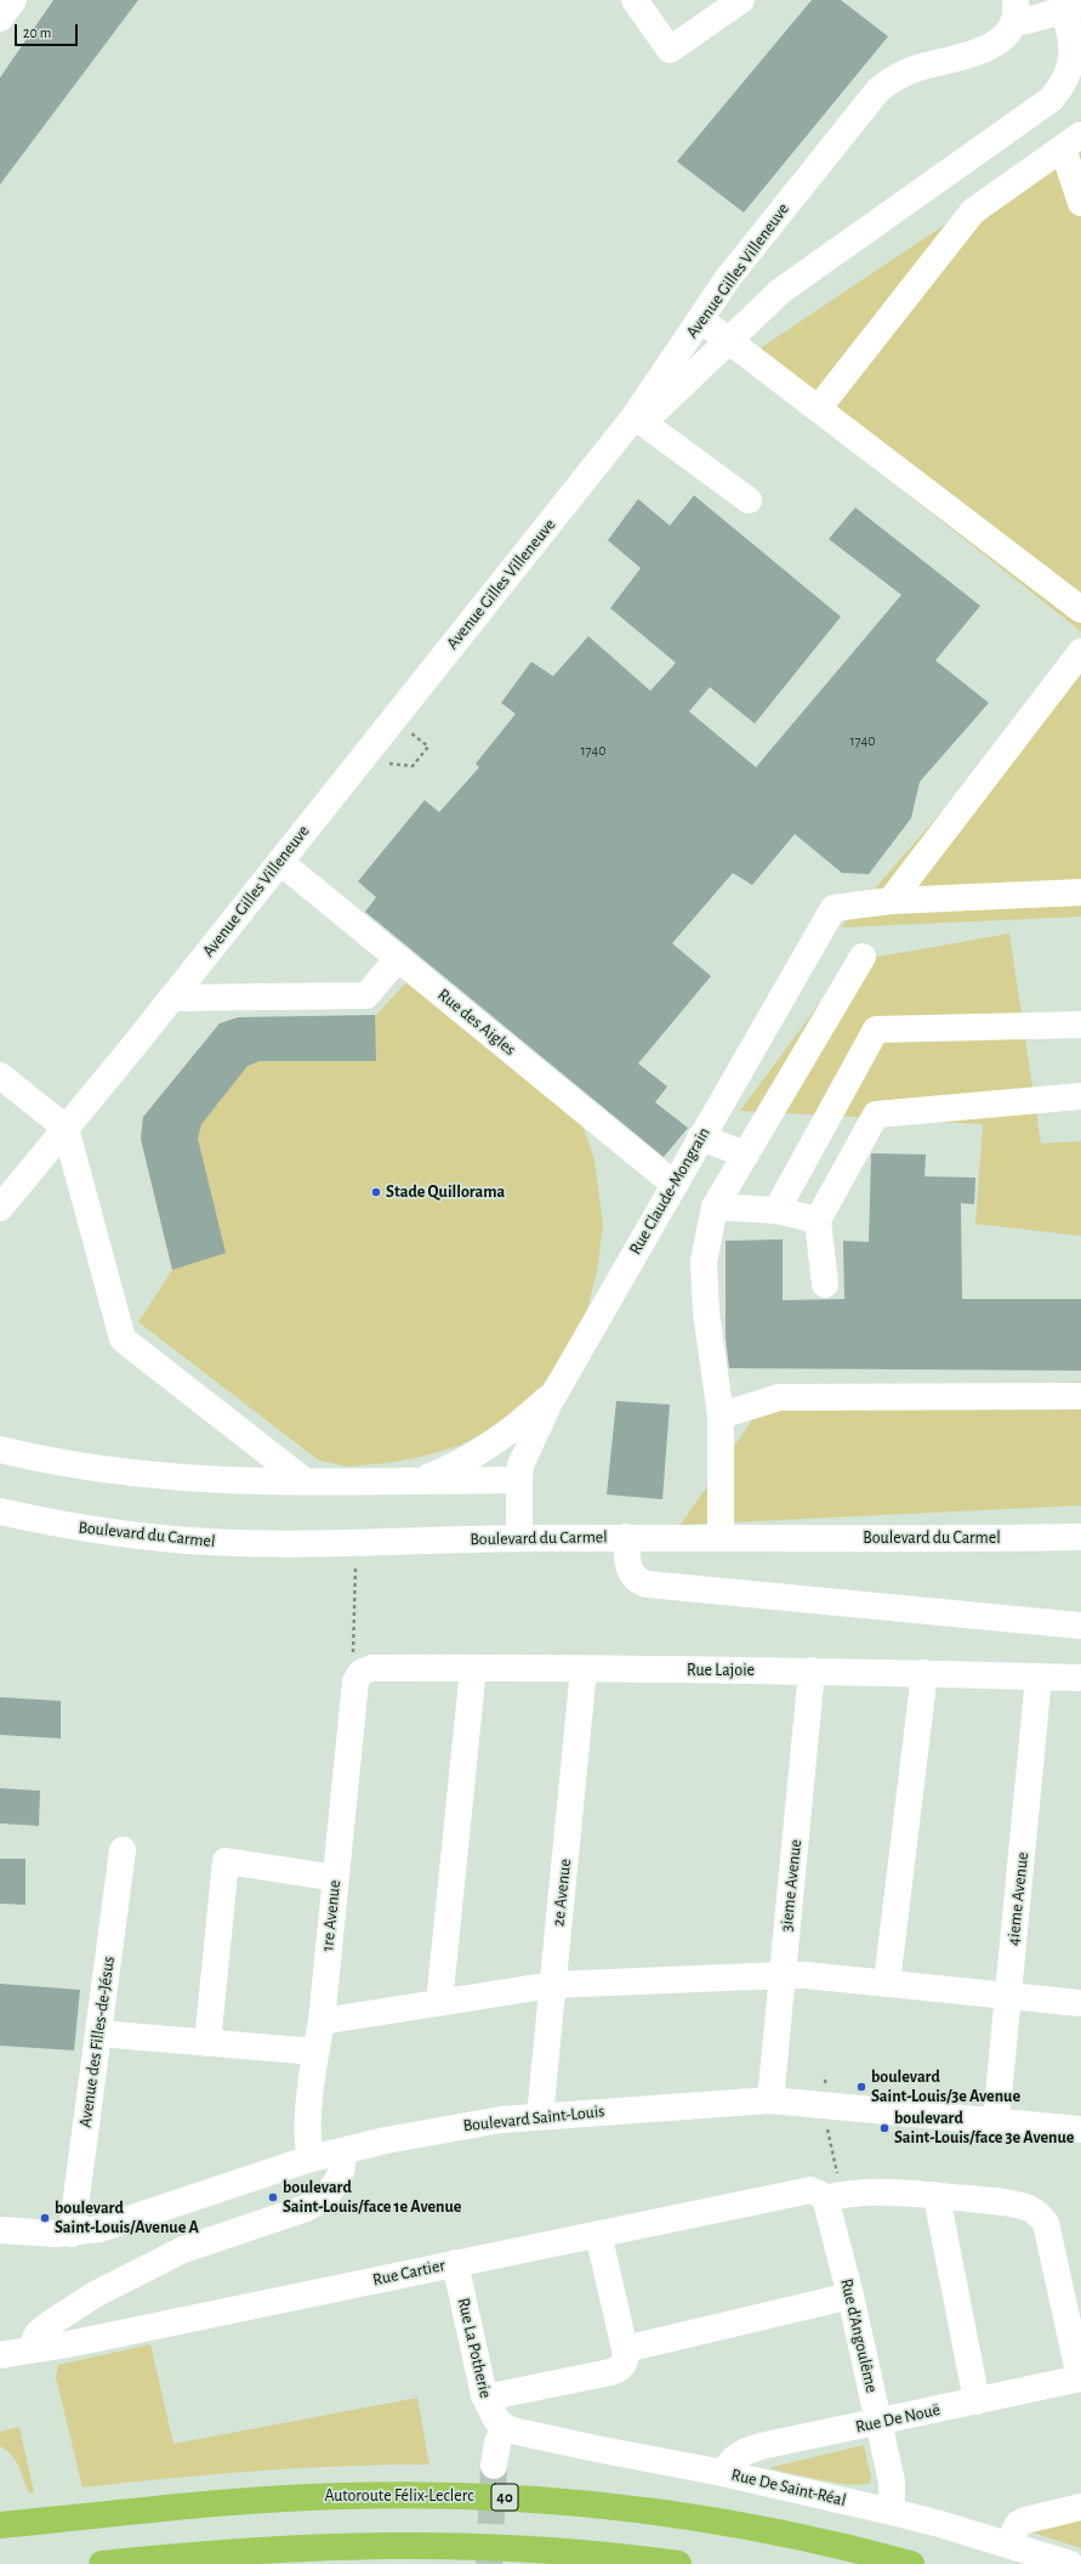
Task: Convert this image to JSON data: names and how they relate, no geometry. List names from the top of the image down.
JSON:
{
  "streets": {
    "highway": ["Autoroute Félix-Leclerc", "40"],
    "street": [
      "Avenue Gilles Villeneuve",
      "Rue des Aigles",
      "Rue Claude-Mongrain",
      "Boulevard du Carmel",
      "Rue Lajoie",
      "3ieme Avenue",
      "2e Avenue",
      "4ieme Avenue",
      "1re Avenue",
      "Avenue des Filles-de-Jésus",
      "Boulevard Saint-Louis",
      "Rue Cartier",
      "Rue d'Angoulême",
      "Rue La Potherie",
      "Rue De Nouë",
      "Rue De Saint-Réal"
    ]
  },
  "crossings": [
    ["Avenue Gilles Villeneuve", "Rue des Aigles"],
    ["Rue des Aigles", "Rue Claude-Mongrain"],
    ["Rue Claude-Mongrain", "Boulevard du Carmel"],
    ["Rue Lajoie", "3ieme Avenue"],
    ["Rue Lajoie", "2e Avenue"],
    ["Rue Lajoie", "4ieme Avenue"],
    ["Rue Lajoie", "1re Avenue"],
    ["3ieme Avenue", "Boulevard Saint-Louis"],
    ["2e Avenue", "Boulevard Saint-Louis"],
    ["4ieme Avenue", "Boulevard Saint-Louis"],
    ["1re Avenue", "Boulevard Saint-Louis"],
    ["Avenue des Filles-de-Jésus", "Boulevard Saint-Louis"],
    ["Rue Cartier", "Rue d'Angoulême"],
    ["Rue Cartier", "Rue La Potherie"],
    ["Rue Cartier", "Rue De Nouë"],
    ["Rue d'Angoulême", "Rue De Nouë"],
    ["Rue d'Angoulême", "Rue De Saint-Réal"],
    ["Rue La Potherie", "Rue De Saint-Réal"],
    ["Rue De Nouë", "Rue De Saint-Réal"]
  ],
  "places": [
    "Stade Quillorama",
    "boulevard Saint-Louis/3e Avenue",
    "boulevard Saint-Louis/face 3e Avenue",
    "boulevard Saint-Louis/face 1e Avenue",
    "boulevard Saint-Louis/Avenue A"
  ],
  "house_numbers": ["1740", "1740"],
  "scale_bar": "20 m"
}
